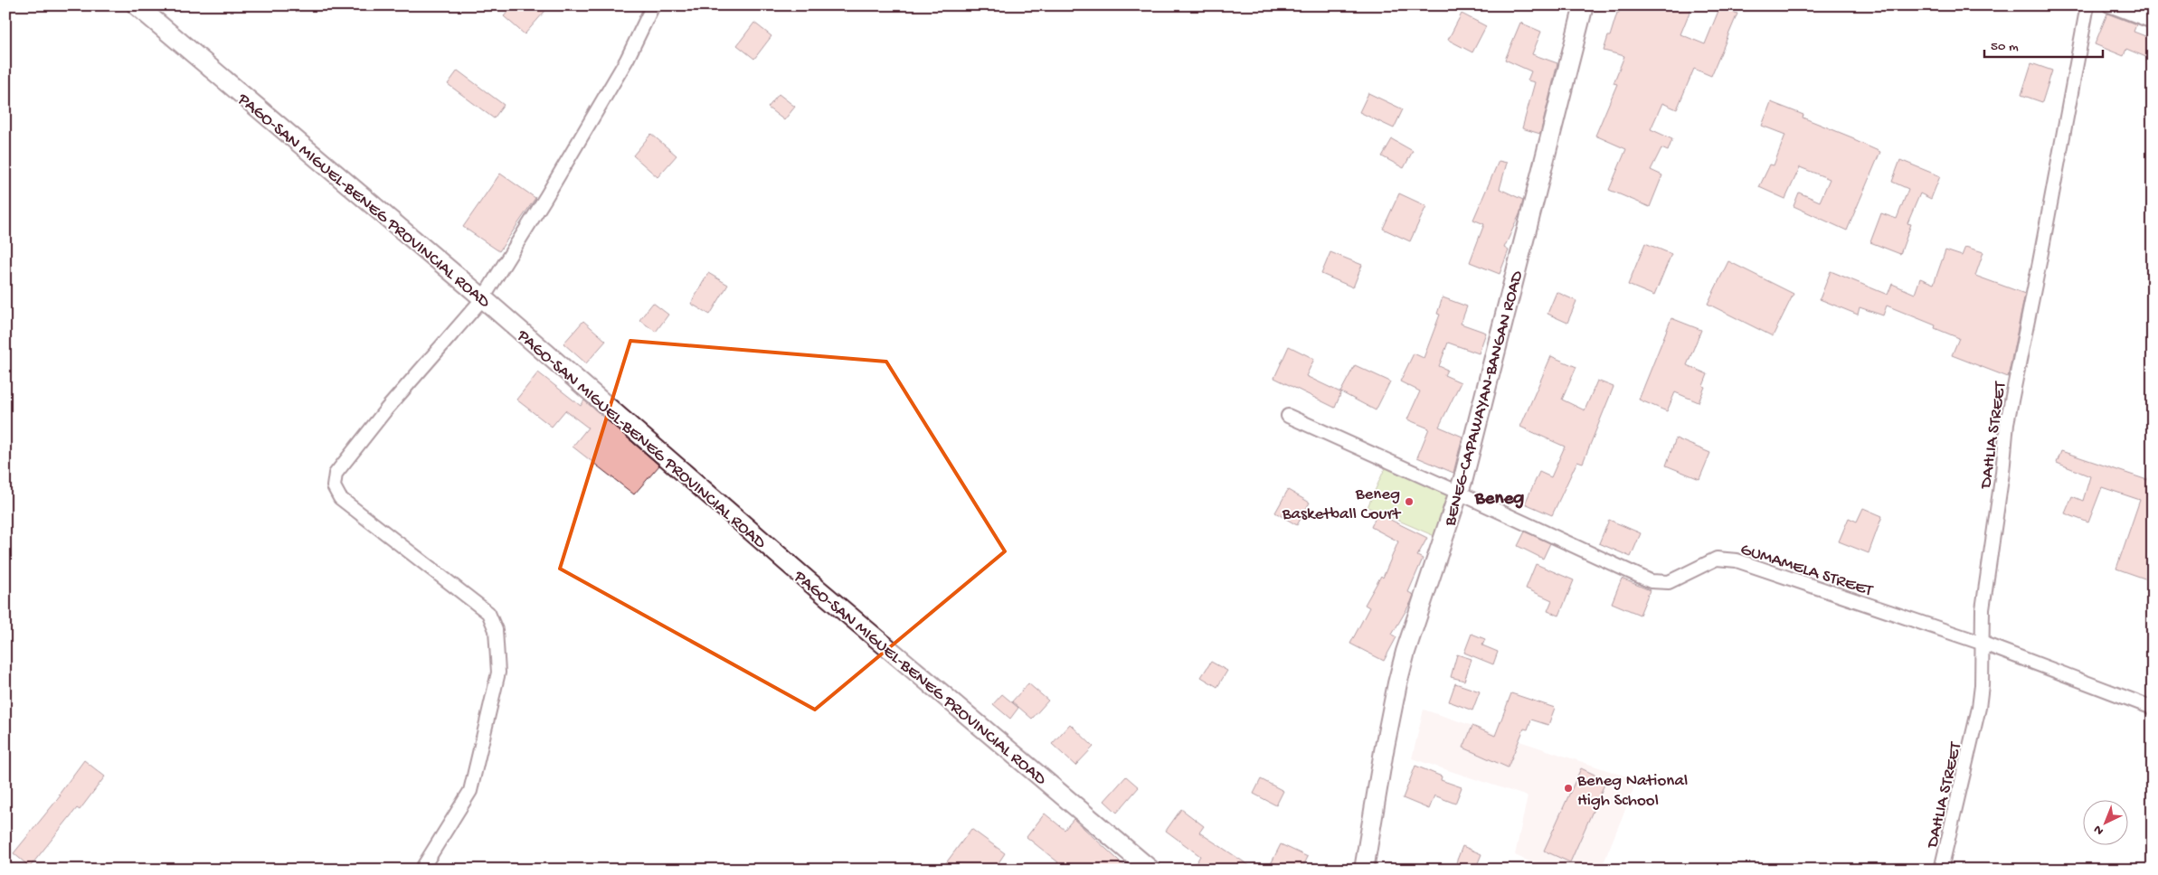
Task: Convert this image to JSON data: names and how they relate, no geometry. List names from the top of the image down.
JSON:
{
  "streets": {
    "main road": ["PAGO-SAN MIGUEL-BENEG PROVINCIAL ROAD", "BENEG-CAPAWAYAN-BANGAN ROAD"],
    "street": ["DAHLIA STREET", "GUMAMELA STREET"]
  },
  "crossings": [
    ["BENEG-CAPAWAYAN-BANGAN ROAD", "GUMAMELA STREET"],
    ["DAHLIA STREET", "GUMAMELA STREET"]
  ],
  "districts": ["Beneg"],
  "places": ["Beneg Basketball Court", "Beneg National High School"],
  "scale_bar": "50 m",
  "north": "bottom left"
}
